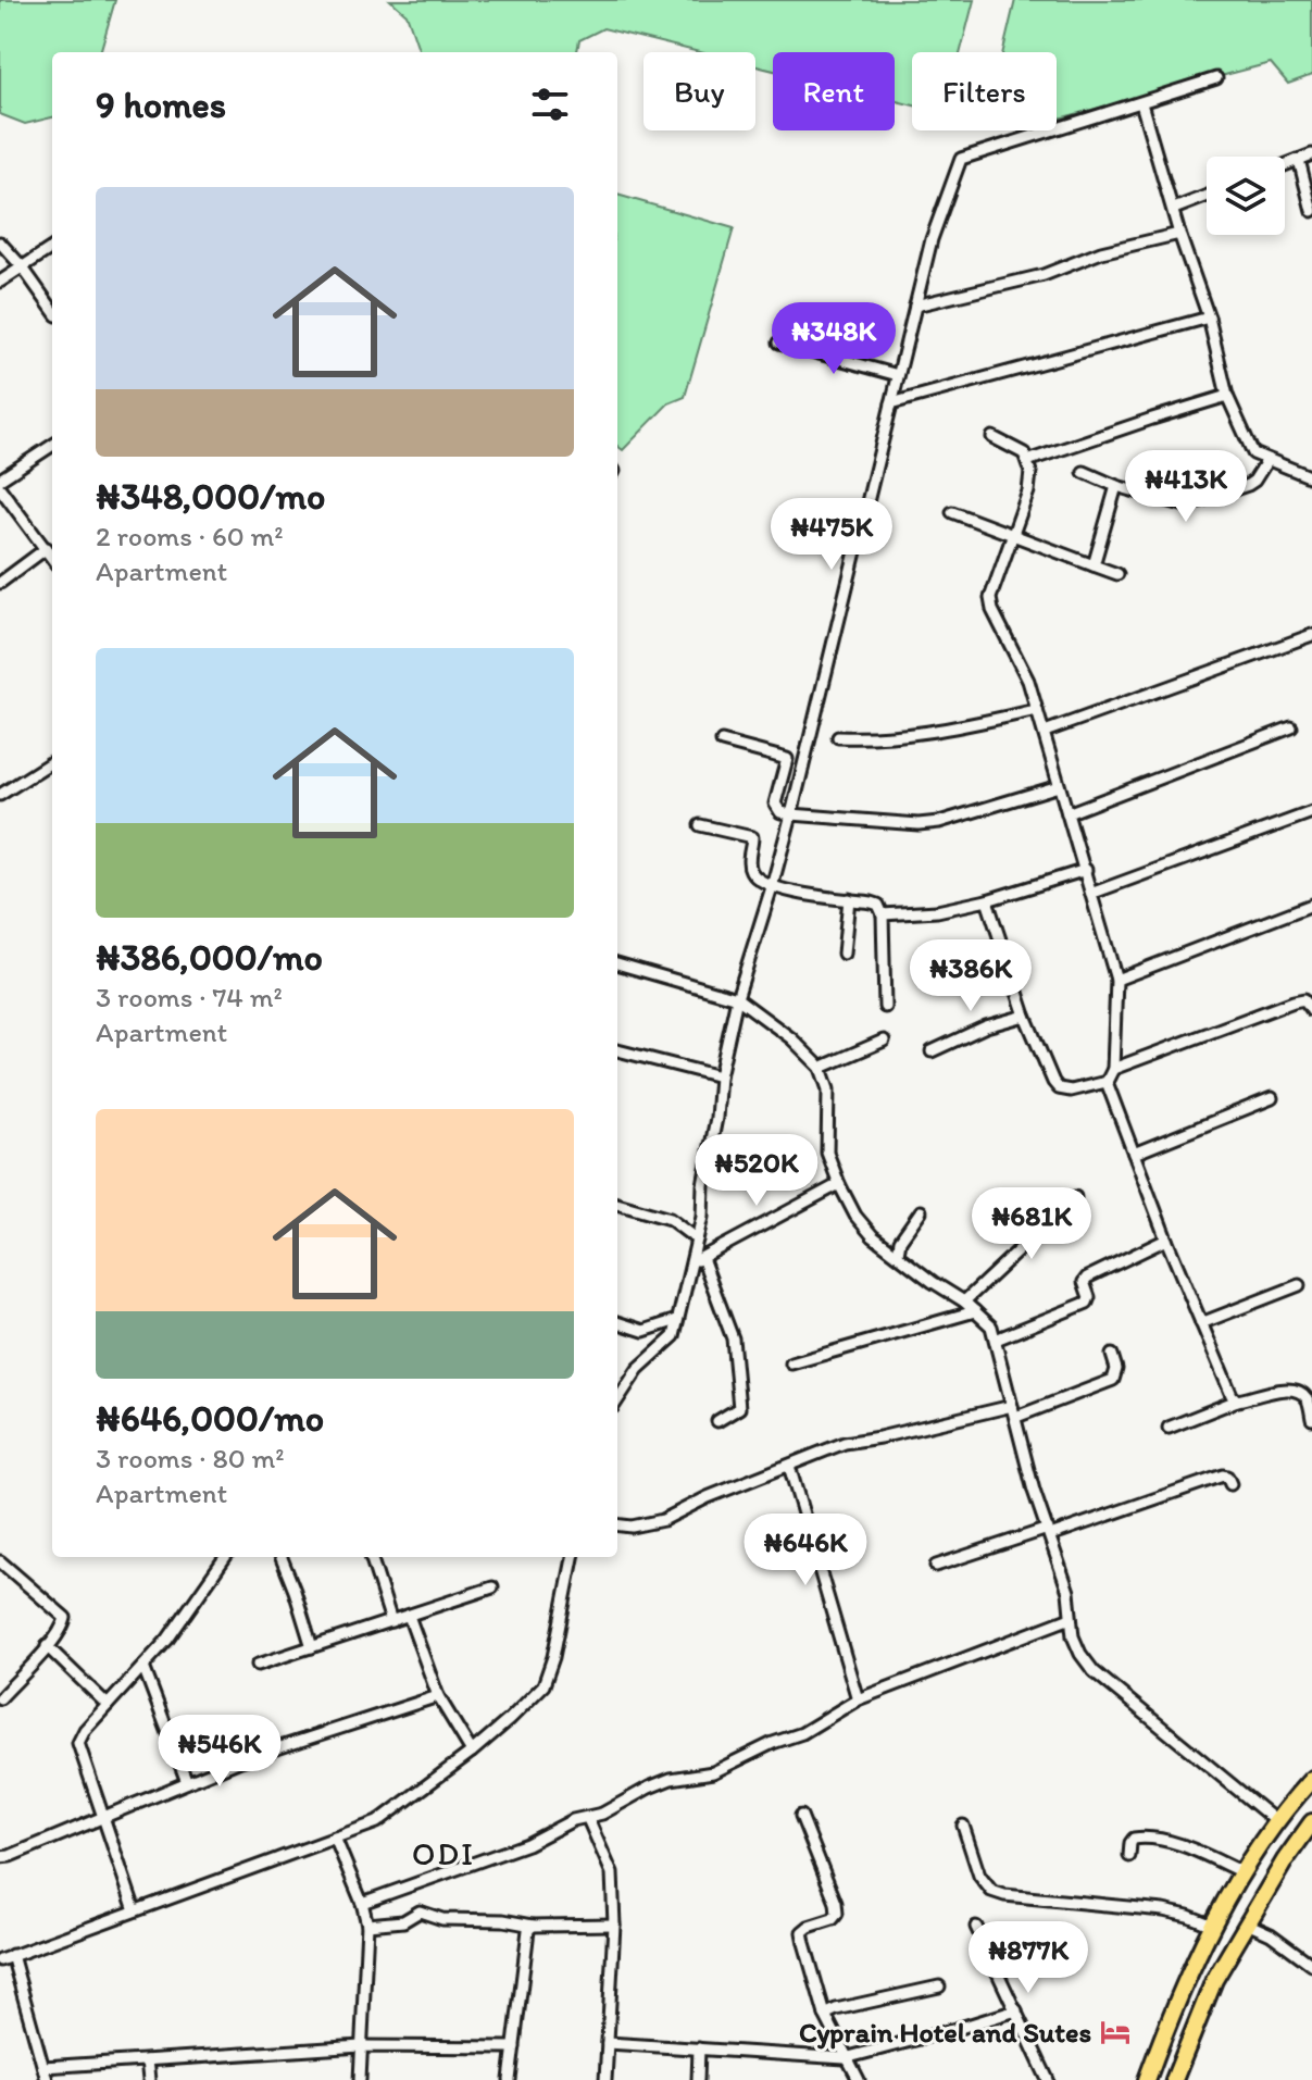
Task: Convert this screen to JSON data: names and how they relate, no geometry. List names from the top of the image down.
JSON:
{
  "districts": ["ODI"],
  "places": {
    "hotel": ["Cyprain Hotel and Sutes"]
  },
  "page": {
    "chip": ["Buy", "Rent", "Filters"],
    "heading": "9 homes",
    "list": [
      {
        "name": "₦348,000/mo",
        "note": "2 rooms · 60 m² · Apartment"
      },
      {
        "name": "₦386,000/mo",
        "note": "3 rooms · 74 m² · Apartment"
      },
      {
        "name": "₦646,000/mo",
        "note": "3 rooms · 80 m² · Apartment"
      }
    ],
    "price": [
      "₦348K",
      "₦413K",
      "₦475K",
      "₦386K",
      "₦520K",
      "₦681K",
      "₦646K",
      "₦546K",
      "₦877K"
    ]
  }
}
